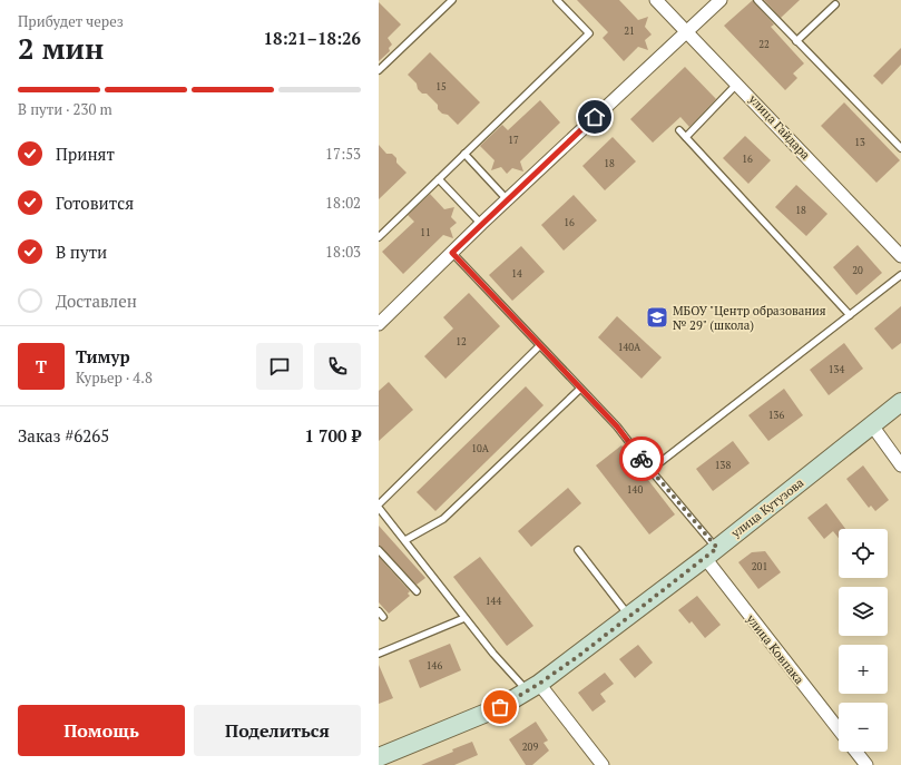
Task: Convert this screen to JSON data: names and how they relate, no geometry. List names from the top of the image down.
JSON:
{
  "streets": {
    "main road": ["улица Кутузова"],
    "street": ["улица Гайдара", "улица Ковпака"]
  },
  "crossings": [
    ["улица Кутузова", "улица Ковпака"]
  ],
  "places": {
    "school or university": ["МБОУ \"Центр образования № 29\" (школа)"]
  },
  "house_numbers": [
    "21",
    "22",
    "15",
    "17",
    "13",
    "16",
    "18",
    "18",
    "16",
    "11",
    "20",
    "14",
    "12",
    "140А",
    "134",
    "136",
    "10А",
    "138",
    "140",
    "201",
    "144",
    "146",
    "209"
  ],
  "page": {
    "heading": ["2 мин", "Прибудет через", "18:21–18:26"],
    "panel": [
      "Тимур",
      "Курьер · 4.8",
      "Заказ #6265",
      "1 700 ₽"
    ],
    "bar": "В пути · 230 m",
    "list": [
      ["Принят", "17:53"],
      ["Готовится", "18:02"],
      ["В пути", "18:03"],
      "Доставлен"
    ],
    "round": "Т",
    "map_buttons": ["+", "−"],
    "buttons": ["Помощь", "Поделиться"]
  }
}
